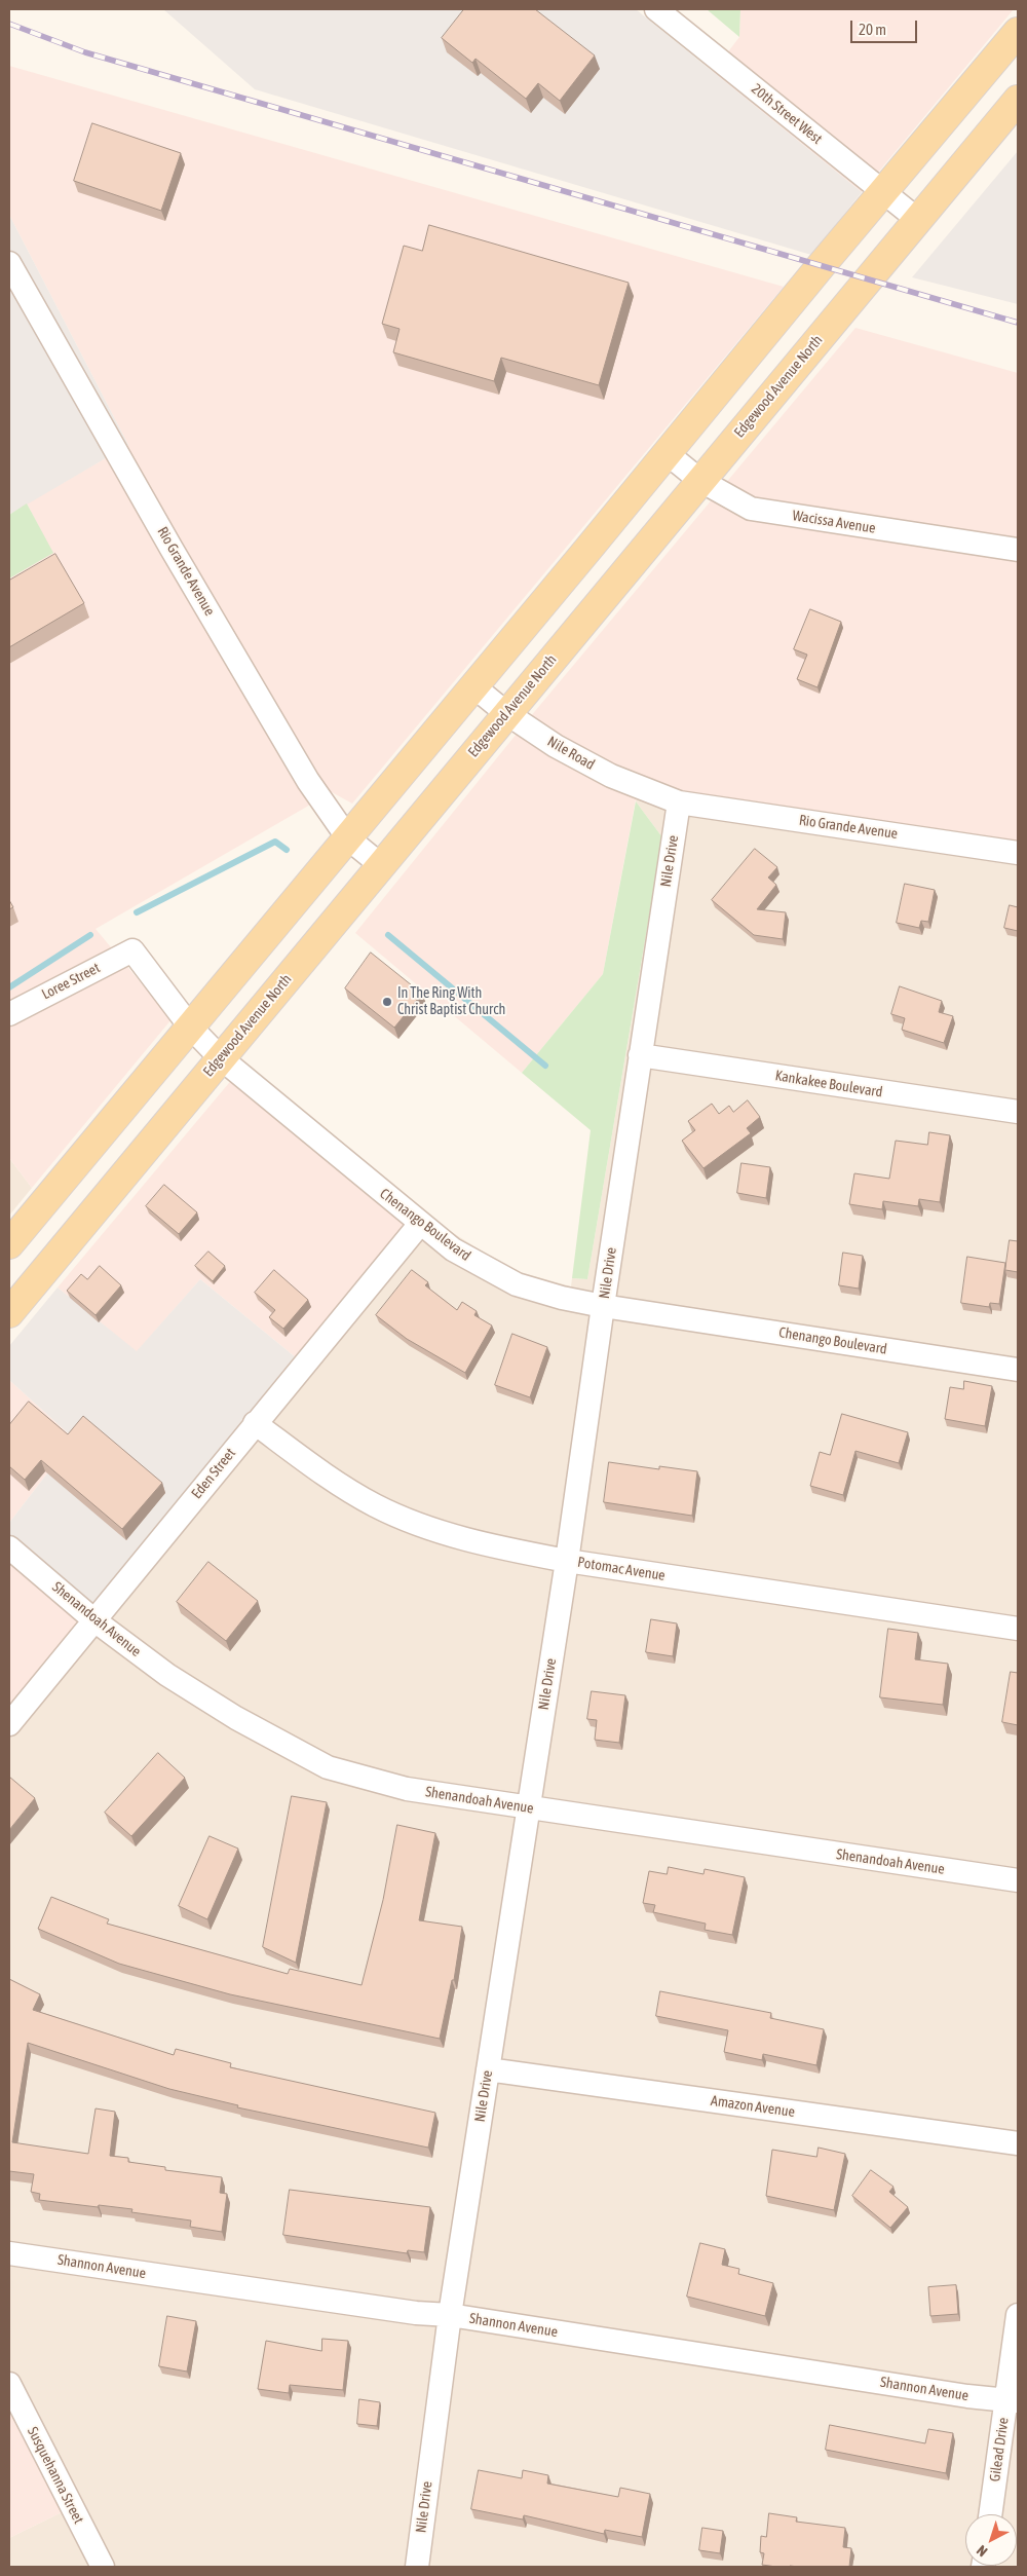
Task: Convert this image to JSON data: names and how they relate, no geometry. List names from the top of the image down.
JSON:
{
  "streets": {
    "main road": ["Edgewood Avenue North"],
    "street": [
      "20th Street West",
      "Wacissa Avenue",
      "Rio Grande Avenue",
      "Nile Road",
      "Nile Drive",
      "Loree Street",
      "Kankakee Boulevard",
      "Chenango Boulevard",
      "Eden Street",
      "Potomac Avenue",
      "Shenandoah Avenue",
      "Amazon Avenue",
      "Shannon Avenue",
      "Gilead Drive",
      "Susquehanna Street"
    ]
  },
  "crossings": [
    ["20th Street West", "Edgewood Avenue North"],
    ["Edgewood Avenue North", "Wacissa Avenue"],
    ["Edgewood Avenue North", "Rio Grande Avenue"],
    ["Edgewood Avenue North", "Nile Road"],
    ["Edgewood Avenue North", "Chenango Boulevard"],
    ["Rio Grande Avenue", "Nile Road"],
    ["Rio Grande Avenue", "Nile Drive"],
    ["Nile Road", "Nile Drive"],
    ["Nile Drive", "Kankakee Boulevard"],
    ["Nile Drive", "Chenango Boulevard"],
    ["Nile Drive", "Potomac Avenue"],
    ["Nile Drive", "Shenandoah Avenue"],
    ["Nile Drive", "Amazon Avenue"],
    ["Nile Drive", "Shannon Avenue"],
    ["Loree Street", "Chenango Boulevard"],
    ["Chenango Boulevard", "Eden Street"],
    ["Eden Street", "Potomac Avenue"],
    ["Eden Street", "Shenandoah Avenue"],
    ["Shannon Avenue", "Gilead Drive"]
  ],
  "places": ["In The Ring With Christ Baptist Church"],
  "scale_bar": "20 m",
  "north": "bottom left"
}
